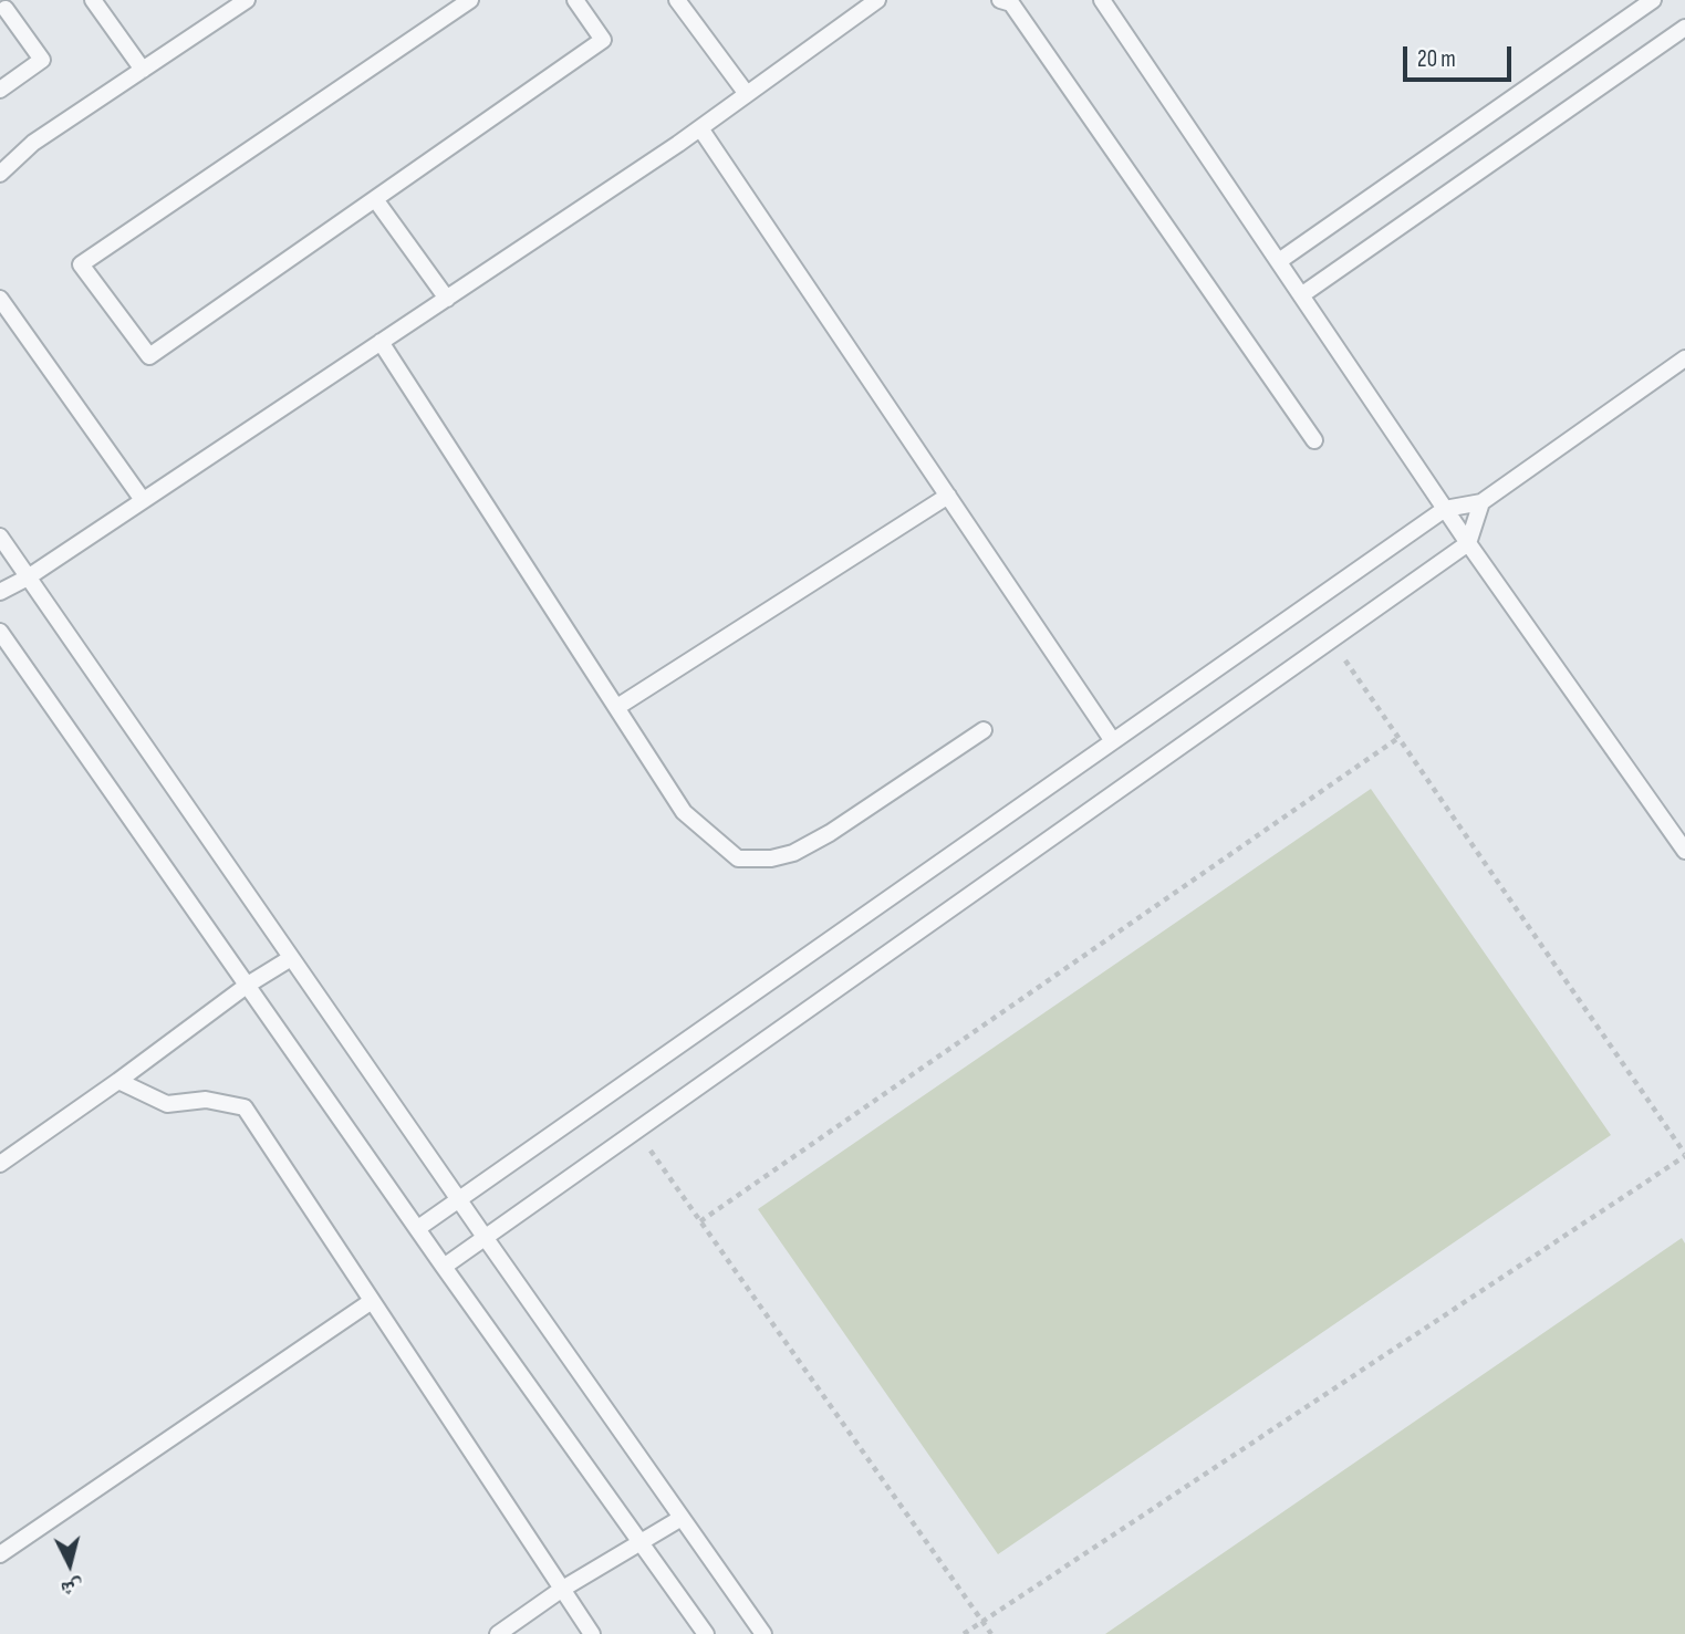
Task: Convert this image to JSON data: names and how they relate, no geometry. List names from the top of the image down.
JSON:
{
  "scale_bar": "20 m",
  "north": "bottom"
}
